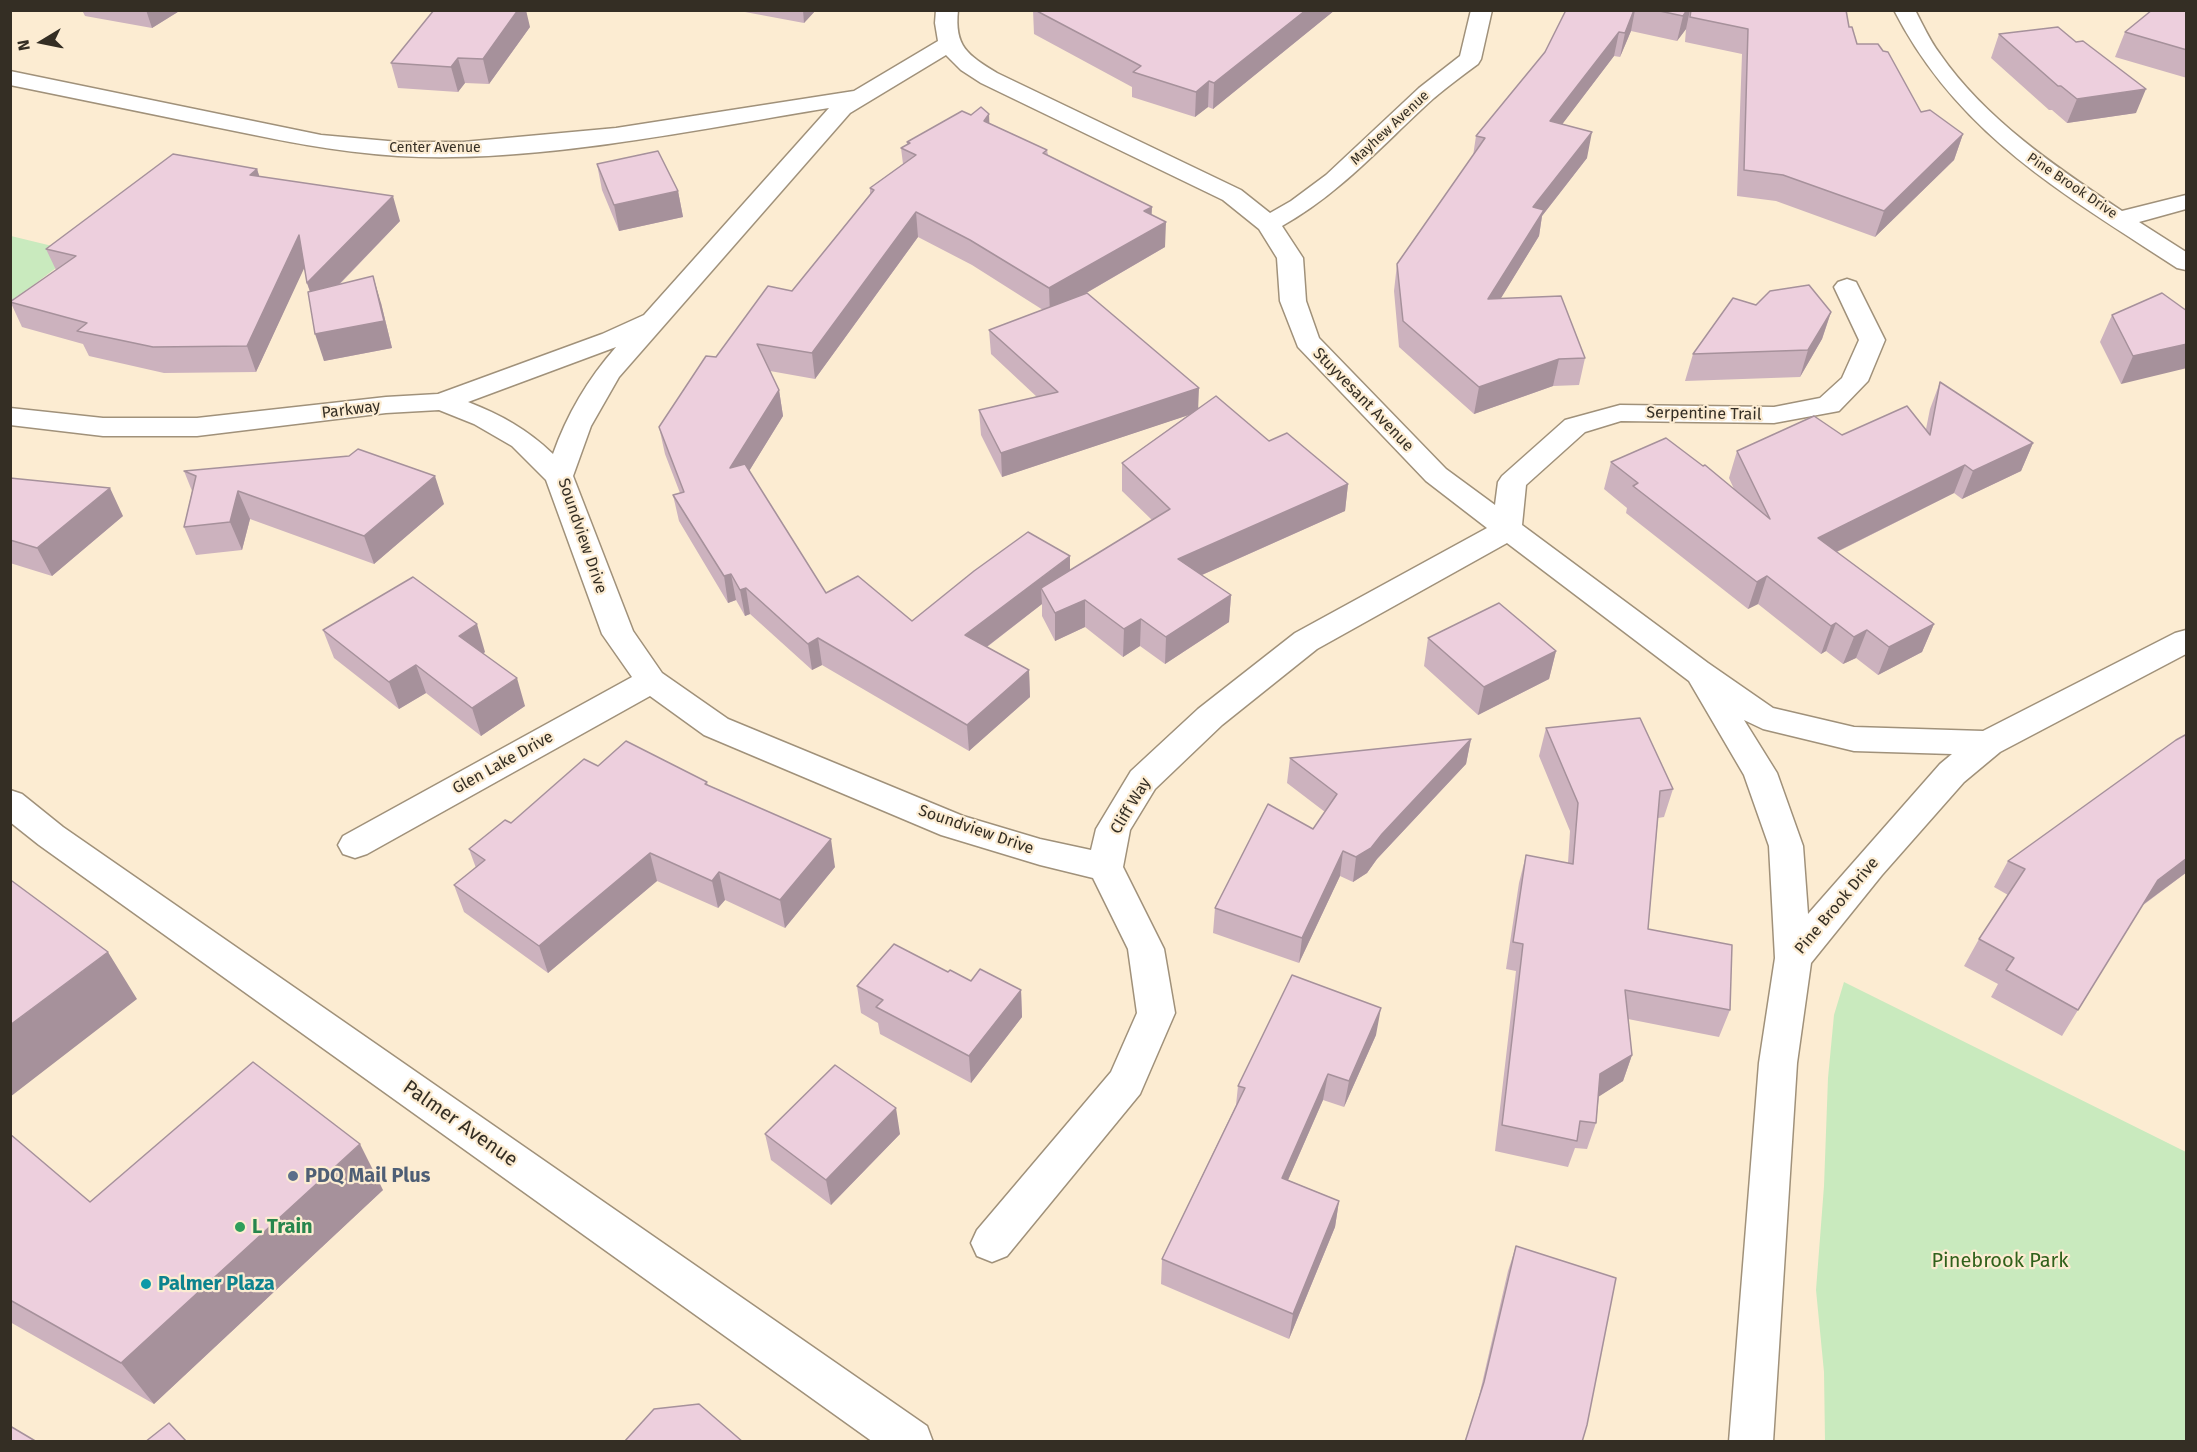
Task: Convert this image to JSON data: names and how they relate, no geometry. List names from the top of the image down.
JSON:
{
  "streets": {
    "street": [
      "Mayhew Avenue",
      "Center Avenue",
      "Pine Brook Drive",
      "Stuyvesant Avenue",
      "Parkway",
      "Serpentine Trail",
      "Soundview Drive",
      "Glen Lake Drive",
      "Cliff Way",
      "Palmer Avenue"
    ]
  },
  "crossings": [
    ["Mayhew Avenue", "Stuyvesant Avenue"],
    ["Center Avenue", "Soundview Drive"],
    ["Pine Brook Drive", "Stuyvesant Avenue"],
    ["Stuyvesant Avenue", "Serpentine Trail"],
    ["Stuyvesant Avenue", "Soundview Drive"],
    ["Stuyvesant Avenue", "Cliff Way"],
    ["Parkway", "Soundview Drive"],
    ["Serpentine Trail", "Cliff Way"],
    ["Soundview Drive", "Glen Lake Drive"],
    ["Soundview Drive", "Cliff Way"]
  ],
  "parks": ["Pinebrook Park"],
  "places": ["PDQ Mail Plus", "L Train", "Palmer Plaza"],
  "north": "left"
}
